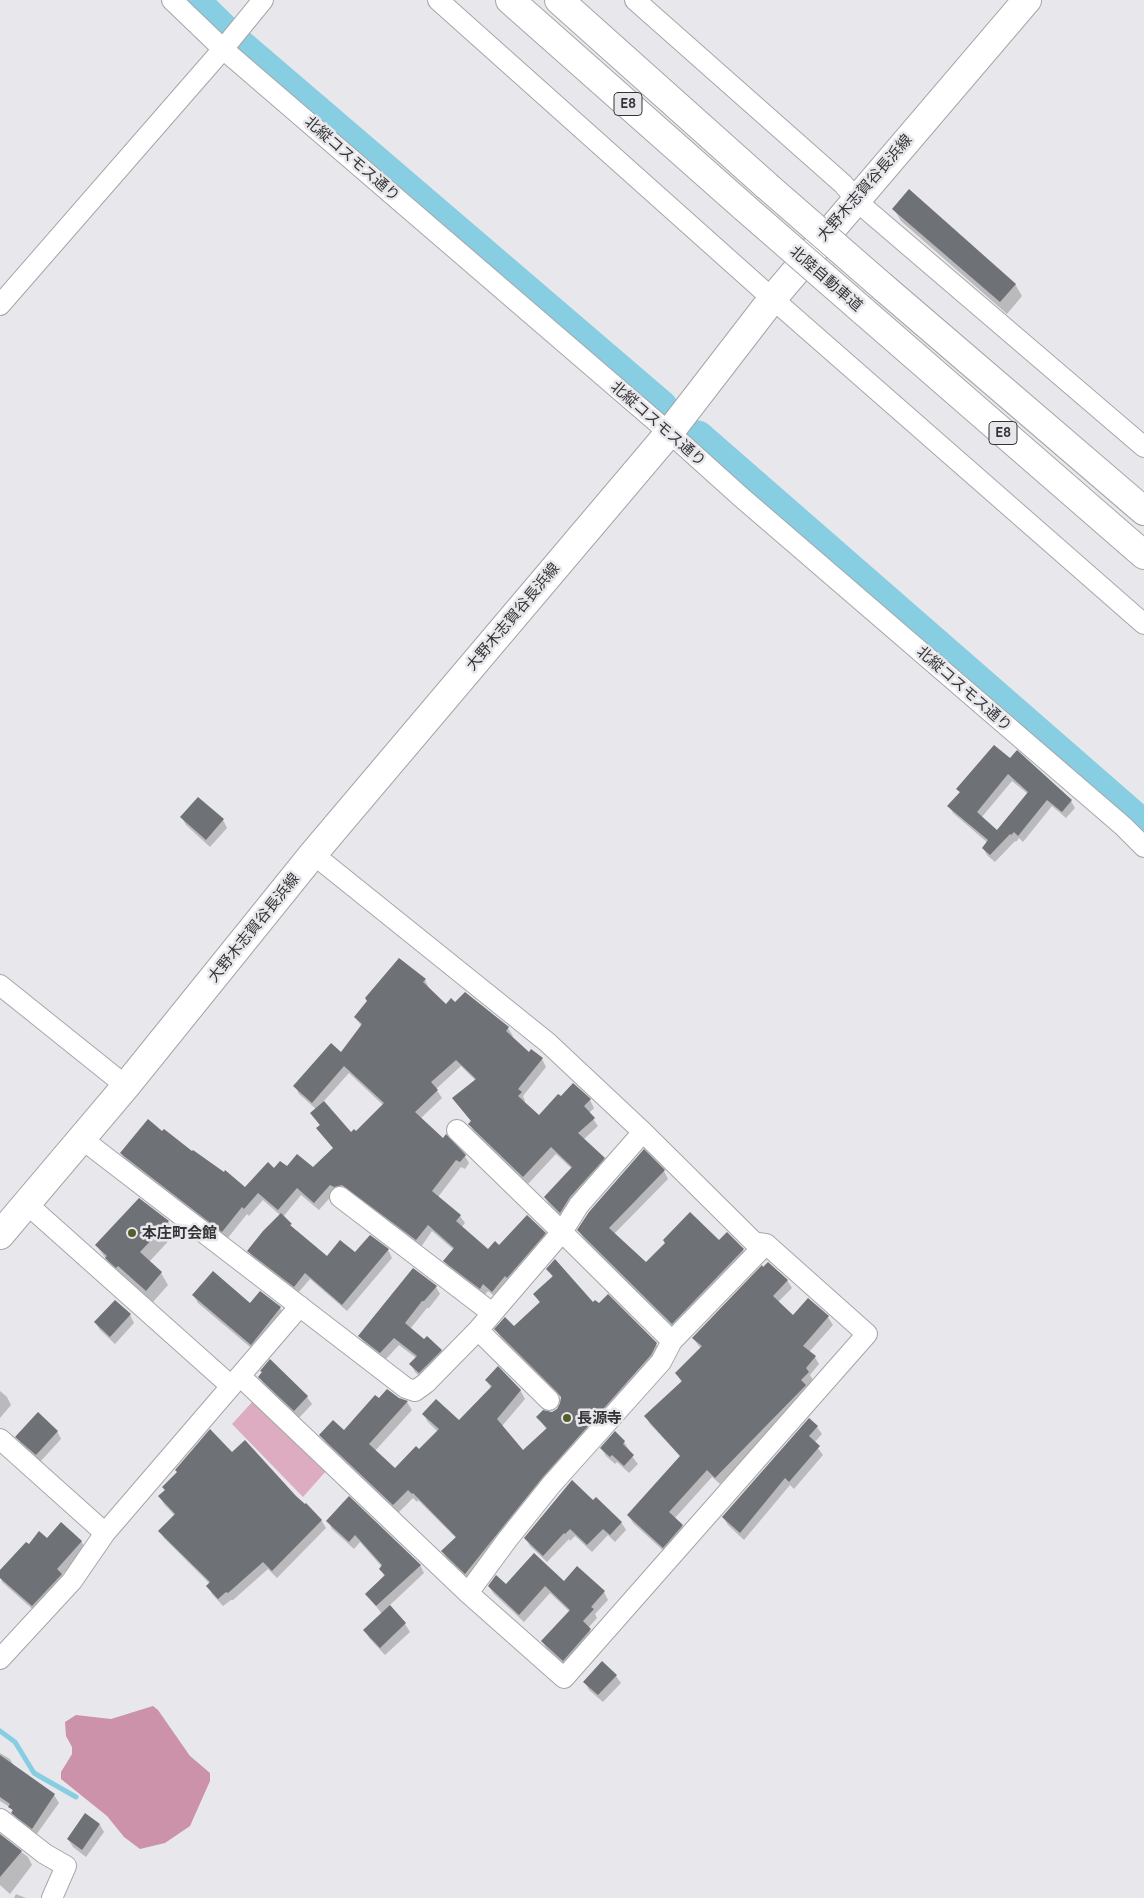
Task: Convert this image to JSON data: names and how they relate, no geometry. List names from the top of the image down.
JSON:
{
  "streets": {
    "main road": ["E8", "大野木志賀谷長浜線", "北陸自動車道"],
    "street": ["北縦コスモス通り"]
  },
  "crossings": [
    ["北縦コスモス通り", "大野木志賀谷長浜線"]
  ],
  "places": ["本庄町会館", "長源寺"]
}
